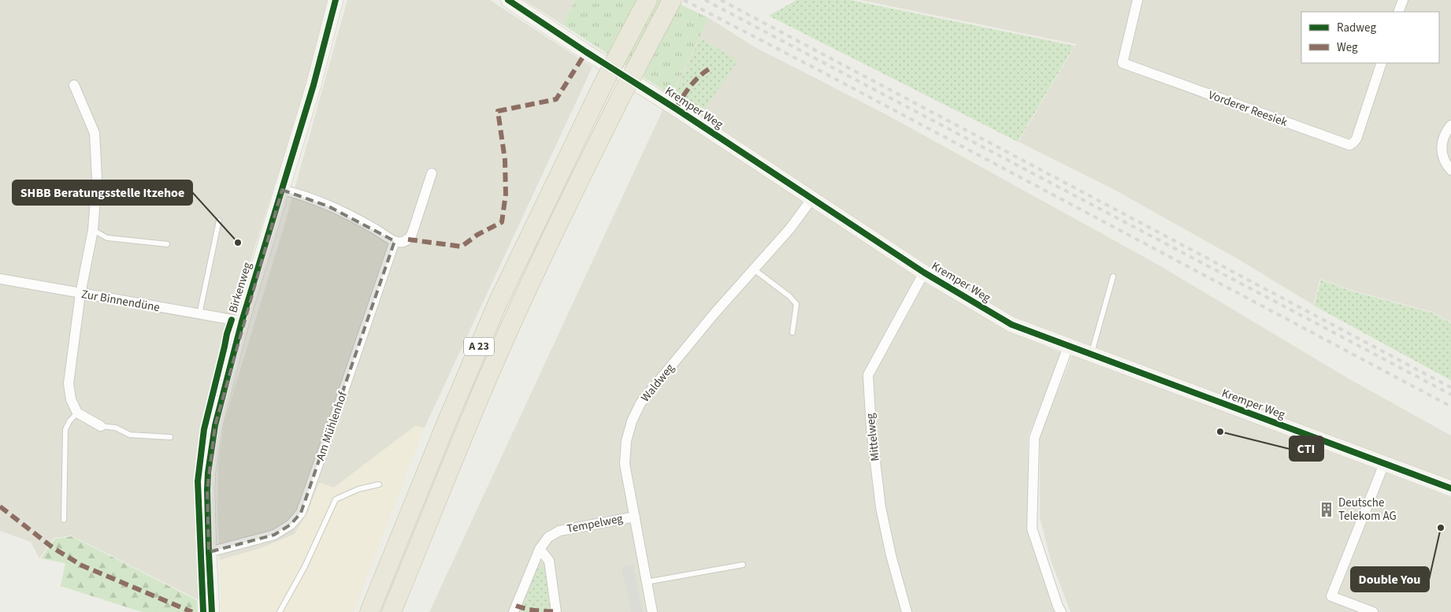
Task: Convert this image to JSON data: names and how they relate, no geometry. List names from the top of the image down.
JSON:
{
  "streets": {
    "highway": ["A 23"],
    "street": [
      "Kremper Weg",
      "Vorderer Reesiek",
      "Birkenweg",
      "Zur Binnendüne",
      "Waldweg",
      "Am Mühlenhof",
      "Mittelweg",
      "Tempelweg"
    ]
  },
  "crossings": [
    ["Kremper Weg", "Waldweg"],
    ["Kremper Weg", "Mittelweg"],
    ["Birkenweg", "Zur Binnendüne"],
    ["Birkenweg", "Am Mühlenhof"],
    ["Waldweg", "Tempelweg"]
  ],
  "places": {
    "other": ["SHBB Beratungsstelle Itzehoe", "CTI", "Double You"],
    "building": ["Deutsche Telekom AG"]
  },
  "legend": ["Radweg", "Weg"]
}
